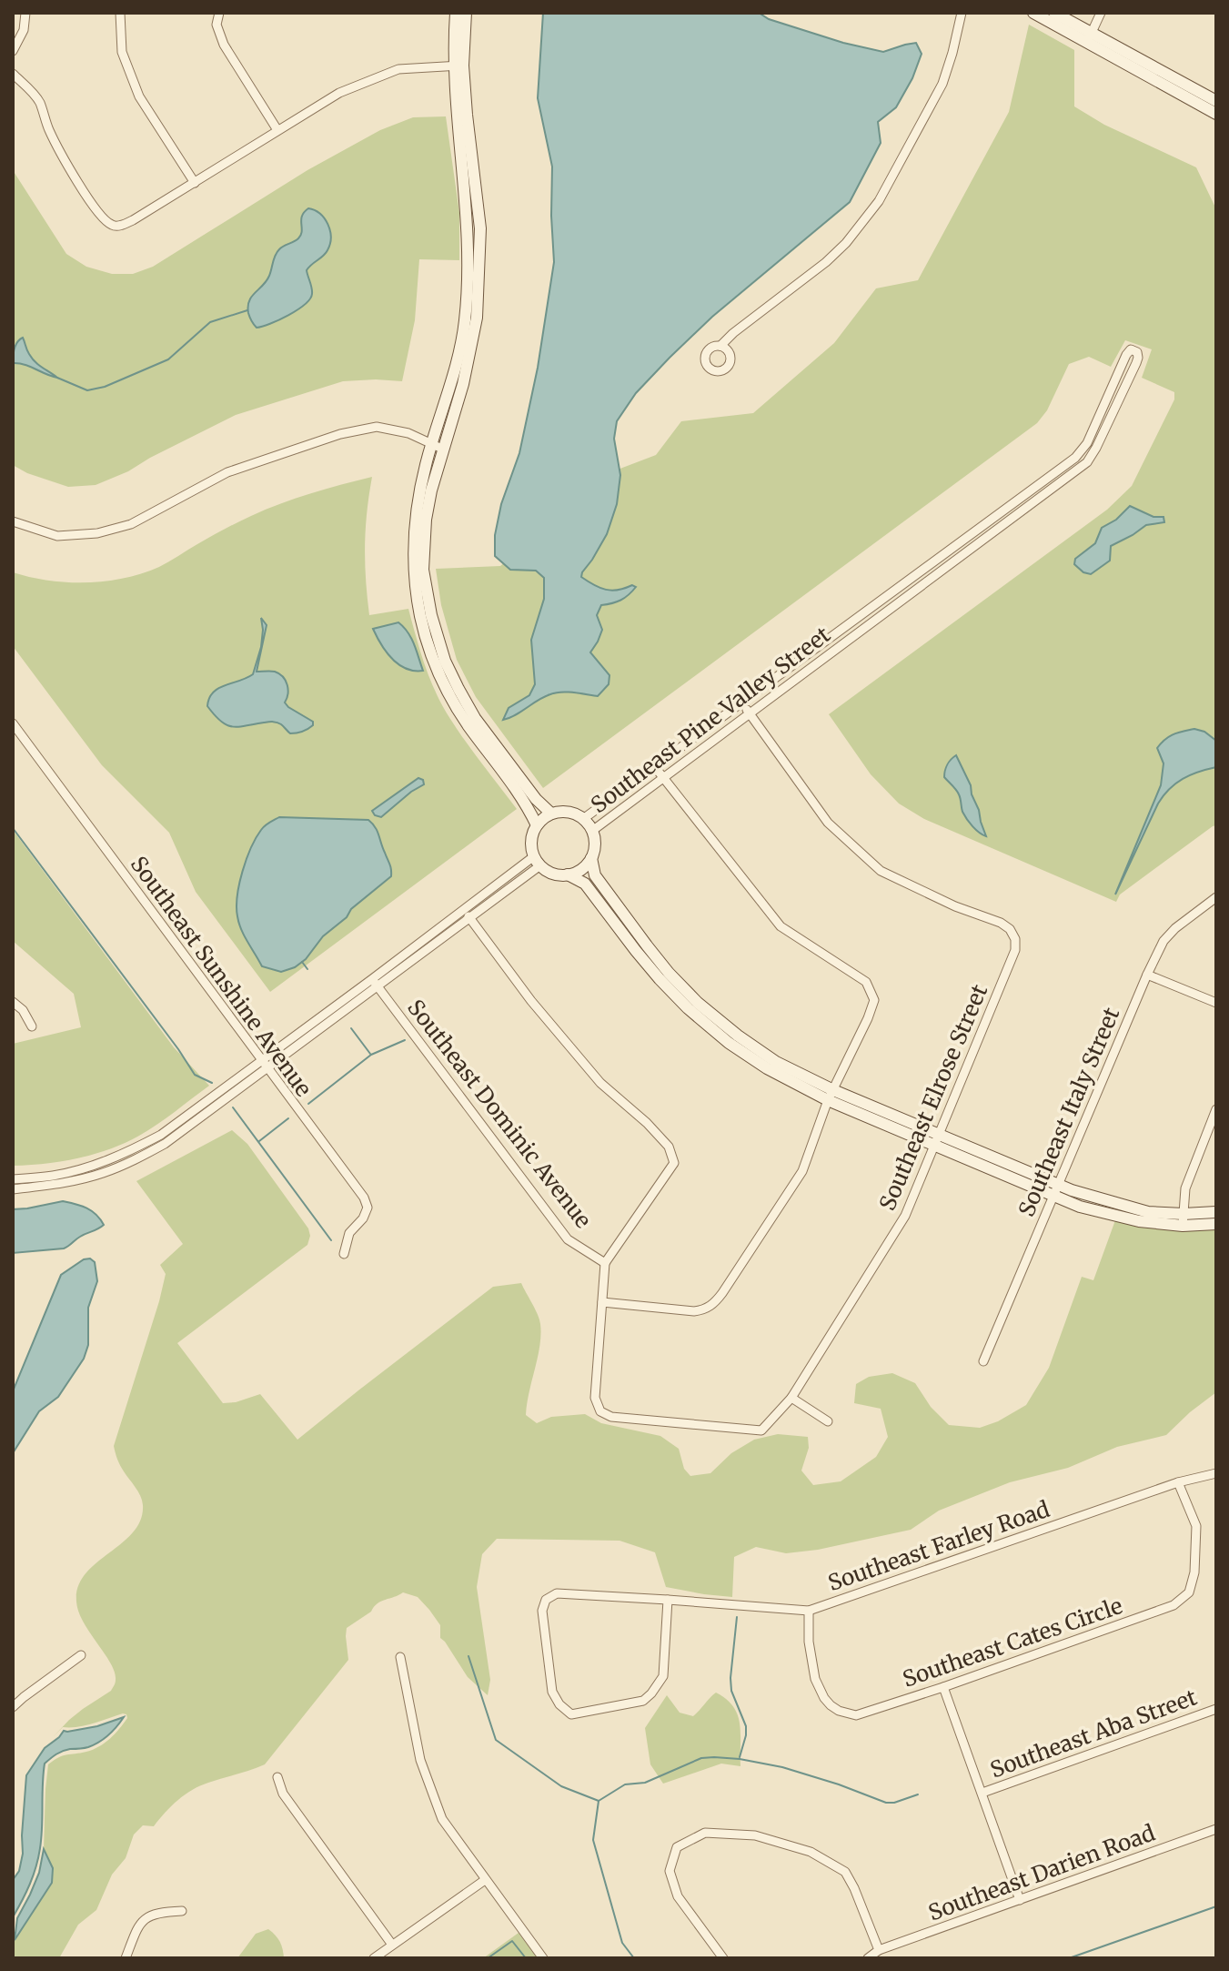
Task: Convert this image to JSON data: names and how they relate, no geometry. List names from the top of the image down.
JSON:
{
  "streets": {
    "street": [
      "Southeast Pine Valley Street",
      "Southeast Sunshine Avenue",
      "Southeast Elrose Street",
      "Southeast Italy Street",
      "Southeast Dominic Avenue",
      "Southeast Farley Road",
      "Southeast Cates Circle",
      "Southeast Aba Street",
      "Southeast Darien Road"
    ]
  },
  "crossings": [
    ["Southeast Pine Valley Street", "Southeast Elrose Street"],
    ["Southeast Elrose Street", "Southeast Dominic Avenue"],
    ["Southeast Farley Road", "Southeast Cates Circle"]
  ]
}
